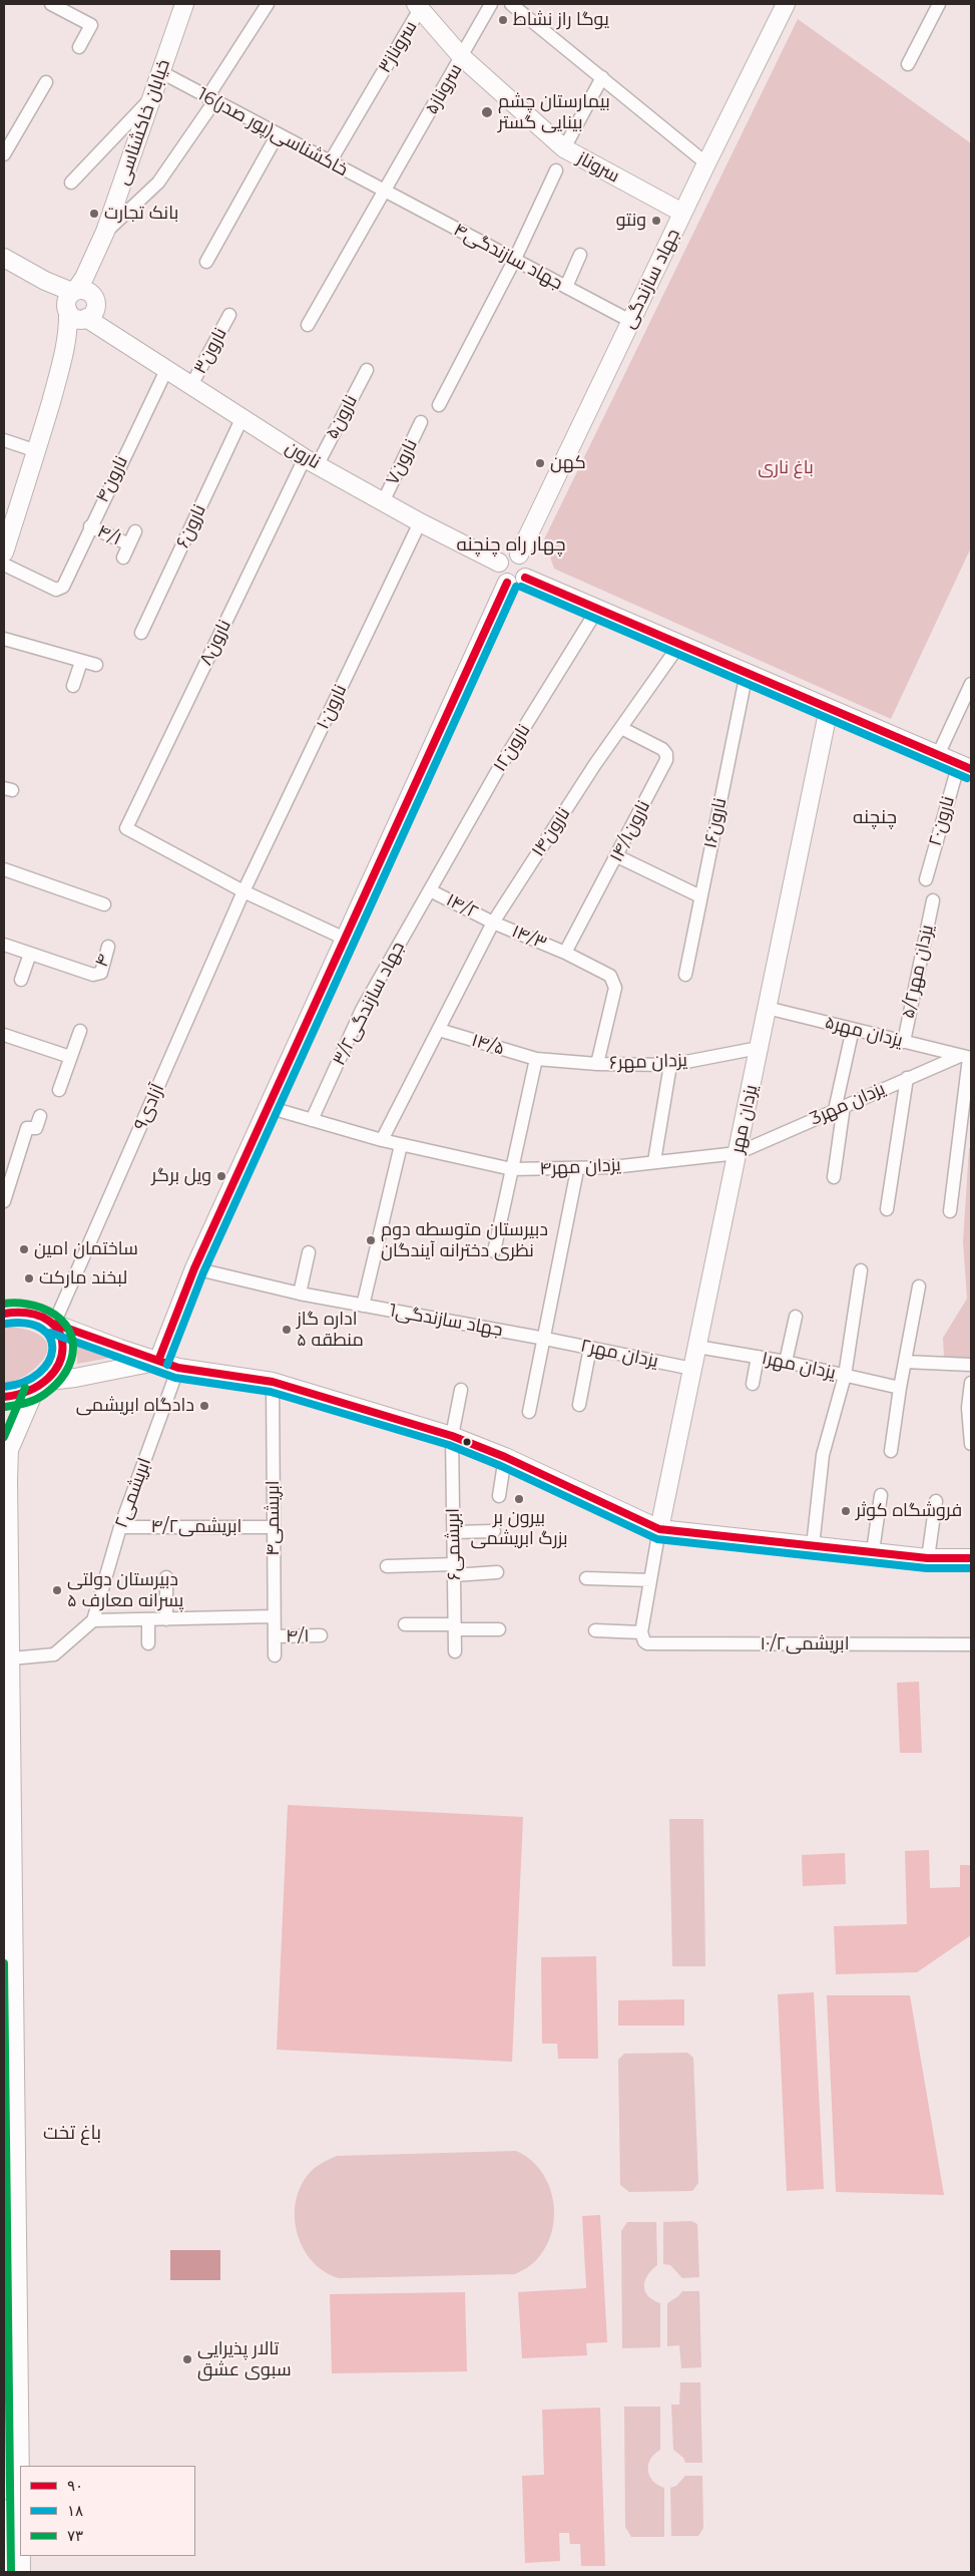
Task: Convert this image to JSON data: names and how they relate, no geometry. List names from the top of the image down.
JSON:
{
  "streets": {
    "main road": [
      "خیابان خاکشناسی",
      "سروناز",
      "جهاد سازندگی",
      "نارون",
      "یزدان مهر"
    ],
    "street": [
      "سروناز۳",
      "سروناز۵",
      "16خاکشناسی(پور صدر)",
      "جهاد سازندگی۴",
      "نارون۳",
      "نارون۵",
      "نارون۷",
      "نارون۴",
      "نارون۶",
      "۴/۱",
      "نارون۸",
      "نارون۱۰",
      "نارون۱۲",
      "نارون۲۰",
      "نارون۱۶",
      "۱۴/۱نارون",
      "نارون۱۴",
      "۱۴/۲",
      "۱۴/۳",
      "۴",
      "۵/۲یزدان مهر",
      "۳/۲جهاد سازندگی",
      "یزدان مهر۵",
      "۱۴/۵",
      "یزدان مهر۶",
      "3یزدان مهر",
      "آزادی۹",
      "یزدان مهر۴",
      "1جهاد سازندگی",
      "یزدان مهر۲",
      "یزدان مهر۱",
      "ابریشمی۲",
      "ابریشمی۴",
      "ابریشمی۴/۲",
      "ابریشمی۶",
      "۱۰/۲ابریشمی"
    ]
  },
  "crossings": [
    ["سروناز۳", "16خاکشناسی(پور صدر)"],
    ["سروناز۳", "سروناز"],
    ["سروناز۵", "16خاکشناسی(پور صدر)"],
    ["سروناز۵", "سروناز"],
    ["سروناز۵", "جهاد سازندگی۴"],
    ["خیابان خاکشناسی", "16خاکشناسی(پور صدر)"],
    ["خیابان خاکشناسی", "نارون"],
    ["16خاکشناسی(پور صدر)", "جهاد سازندگی۴"],
    ["سروناز", "جهاد سازندگی"],
    ["جهاد سازندگی۴", "جهاد سازندگی"],
    ["جهاد سازندگی", "نارون"],
    ["نارون۳", "نارون"],
    ["نارون۵", "نارون"],
    ["نارون۵", "نارون۸"],
    ["نارون", "نارون۷"],
    ["نارون", "نارون۴"],
    ["نارون", "نارون۶"],
    ["نارون", "نارون۸"],
    ["نارون", "نارون۱۰"],
    ["نارون۴", "۴/۱"],
    ["۴/۱", "ابریشمی۴"],
    ["نارون۸", "نارون۱۰"],
    ["نارون۸", "آزادی۹"],
    ["نارون۱۰", "آزادی۹"],
    ["نارون۱۲", "۱۴/۲"],
    ["نارون۱۲", "۳/۲جهاد سازندگی"],
    ["۱۴/۱نارون", "نارون۱۴"],
    ["۱۴/۱نارون", "۱۴/۳"],
    ["نارون۱۴", "۱۴/۲"],
    ["نارون۱۴", "۱۴/۳"],
    ["نارون۱۴", "۱۴/۵"],
    ["نارون۱۴", "یزدان مهر۴"],
    ["۱۴/۲", "۱۴/۳"],
    ["۱۴/۲", "۳/۲جهاد سازندگی"],
    ["۱۴/۳", "یزدان مهر۶"],
    ["۵/۲یزدان مهر", "یزدان مهر۵"],
    ["۳/۲جهاد سازندگی", "یزدان مهر۴"],
    ["یزدان مهر۵", "3یزدان مهر"],
    ["یزدان مهر۵", "یزدان مهر"],
    ["۱۴/۵", "یزدان مهر۶"],
    ["یزدان مهر۶", "یزدان مهر"],
    ["3یزدان مهر", "یزدان مهر"],
    ["3یزدان مهر", "یزدان مهر۴"],
    ["یزدان مهر", "یزدان مهر۴"],
    ["یزدان مهر", "یزدان مهر۲"],
    ["یزدان مهر", "یزدان مهر۱"],
    ["1جهاد سازندگی", "یزدان مهر۲"],
    ["ابریشمی۲", "ابریشمی۴/۲"],
    ["ابریشمی۴", "ابریشمی۴/۲"]
  ],
  "districts": ["چهار راه چنچنه", "چنچنه", "باغ تخت"],
  "parks": ["باغ ناری"],
  "places": [
    "یوگا راز نشاط",
    "بیمارستان چشم بینایی گستر",
    "بانک تجارت",
    "ونتو",
    "کهن",
    "ویل برگر",
    "دبیرستان متوسطه دوم نظری دخترانه آیندگان",
    "ساختمان امین",
    "لبخند مارکت",
    "اداره گاز منطقه ۵",
    "دادگاه ابریشمی",
    "بیرون بر بزرگ ابریشمی",
    "فروشگاه کوثر",
    "دبیرستان دولتی پسرانه معارف ۵",
    "تالار پذیرایی سبوی عشق"
  ],
  "lines": ["transit line ۹۰", "transit line ۱۸", "transit line ۷۳"],
  "legend": ["۹۰", "۱۸", "۷۳"]
}
